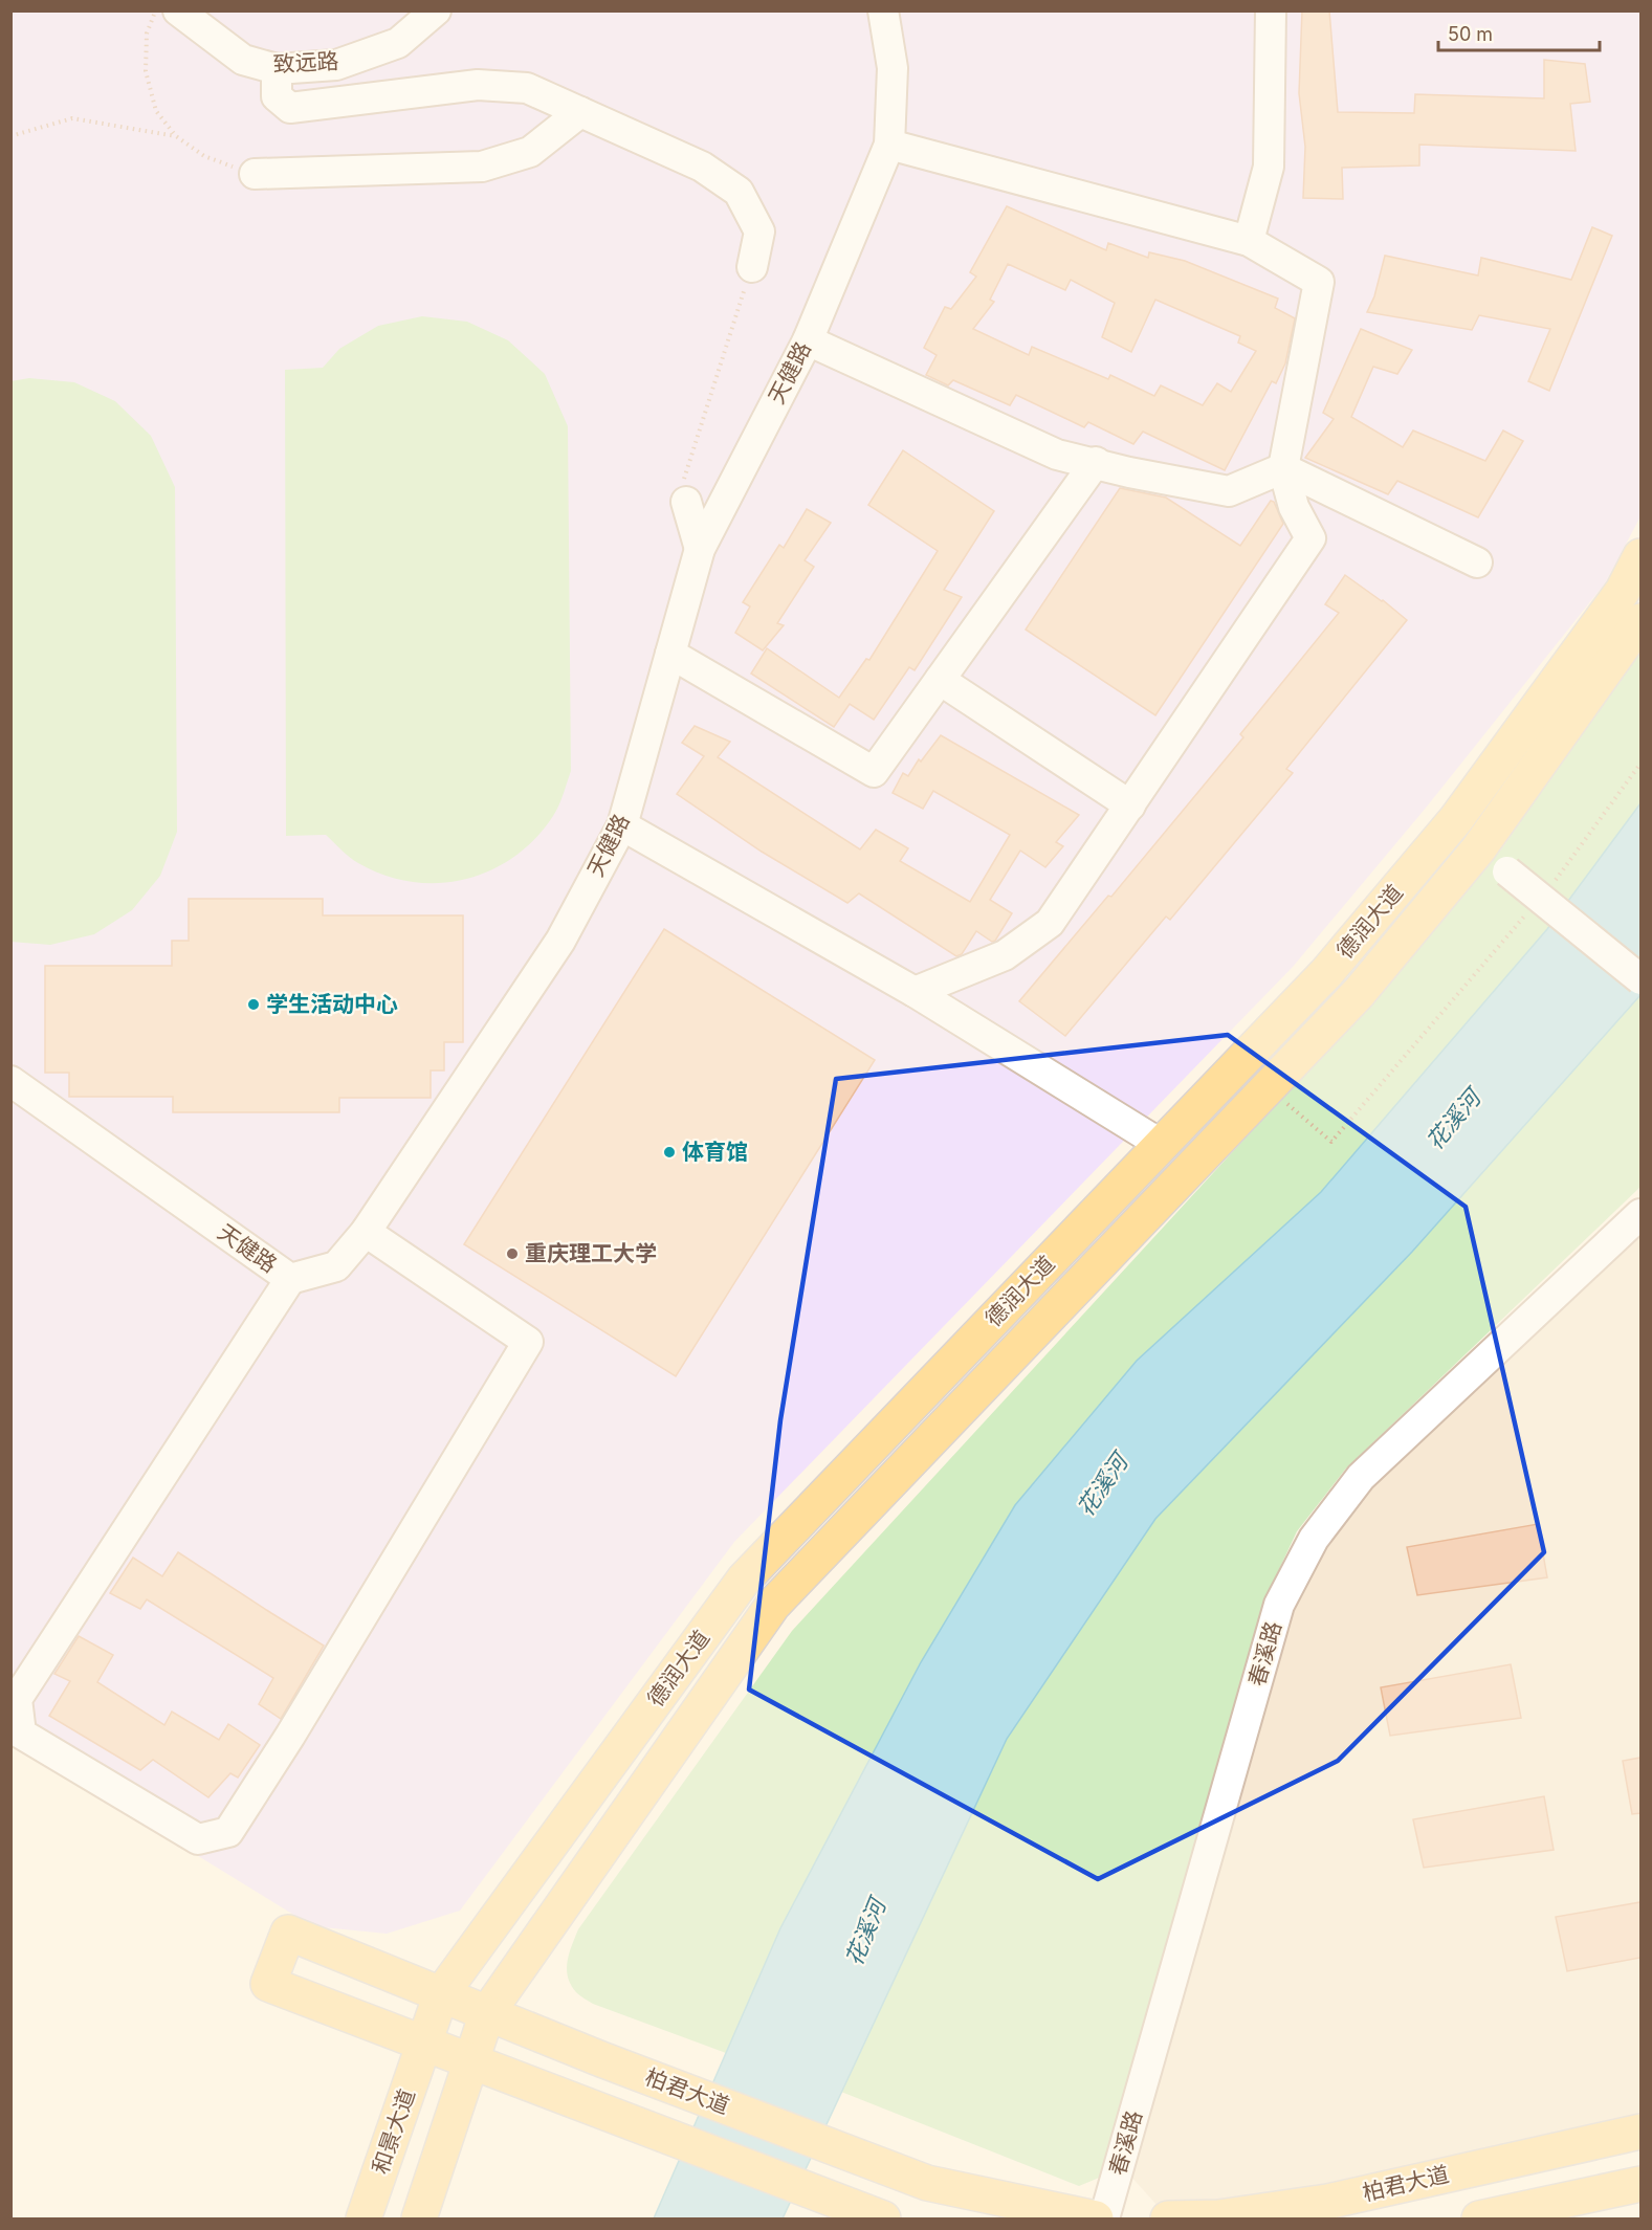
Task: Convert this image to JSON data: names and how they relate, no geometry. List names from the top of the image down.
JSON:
{
  "streets": {
    "main road": ["德润大道", "柏君大道", "和景大道"],
    "street": ["致远路", "天健路", "春溪路"]
  },
  "crossings": [
    ["德润大道", "柏君大道"],
    ["德润大道", "和景大道"],
    ["柏君大道", "和景大道"]
  ],
  "water": ["花溪河"],
  "places": ["学生活动中心", "体育馆", "重庆理工大学"],
  "scale_bar": "50 m"
}
